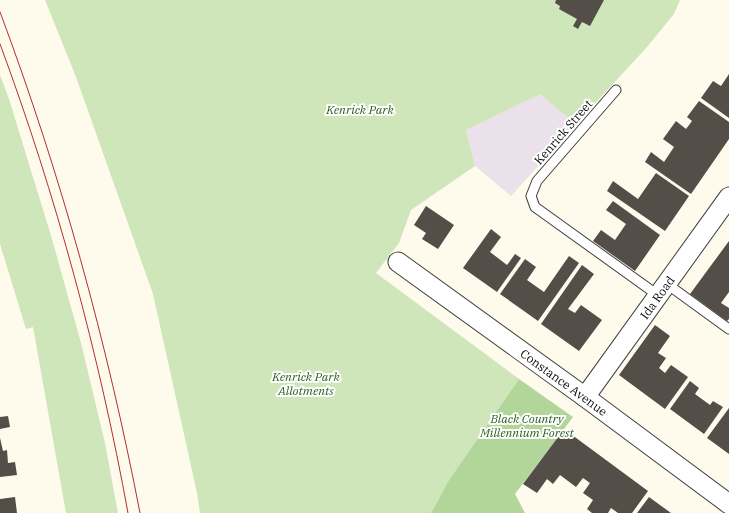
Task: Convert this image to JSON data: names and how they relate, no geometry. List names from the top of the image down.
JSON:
{
  "streets": {
    "street": ["Ida Road", "Constance Avenue"],
    "lane": ["Kenrick Street"]
  },
  "crossings": [
    ["Kenrick Street", "Ida Road"],
    ["Ida Road", "Constance Avenue"]
  ],
  "parks": ["Kenrick Park", "Kenrick Park Allotments", "Black Country Millennium Forest"]
}
